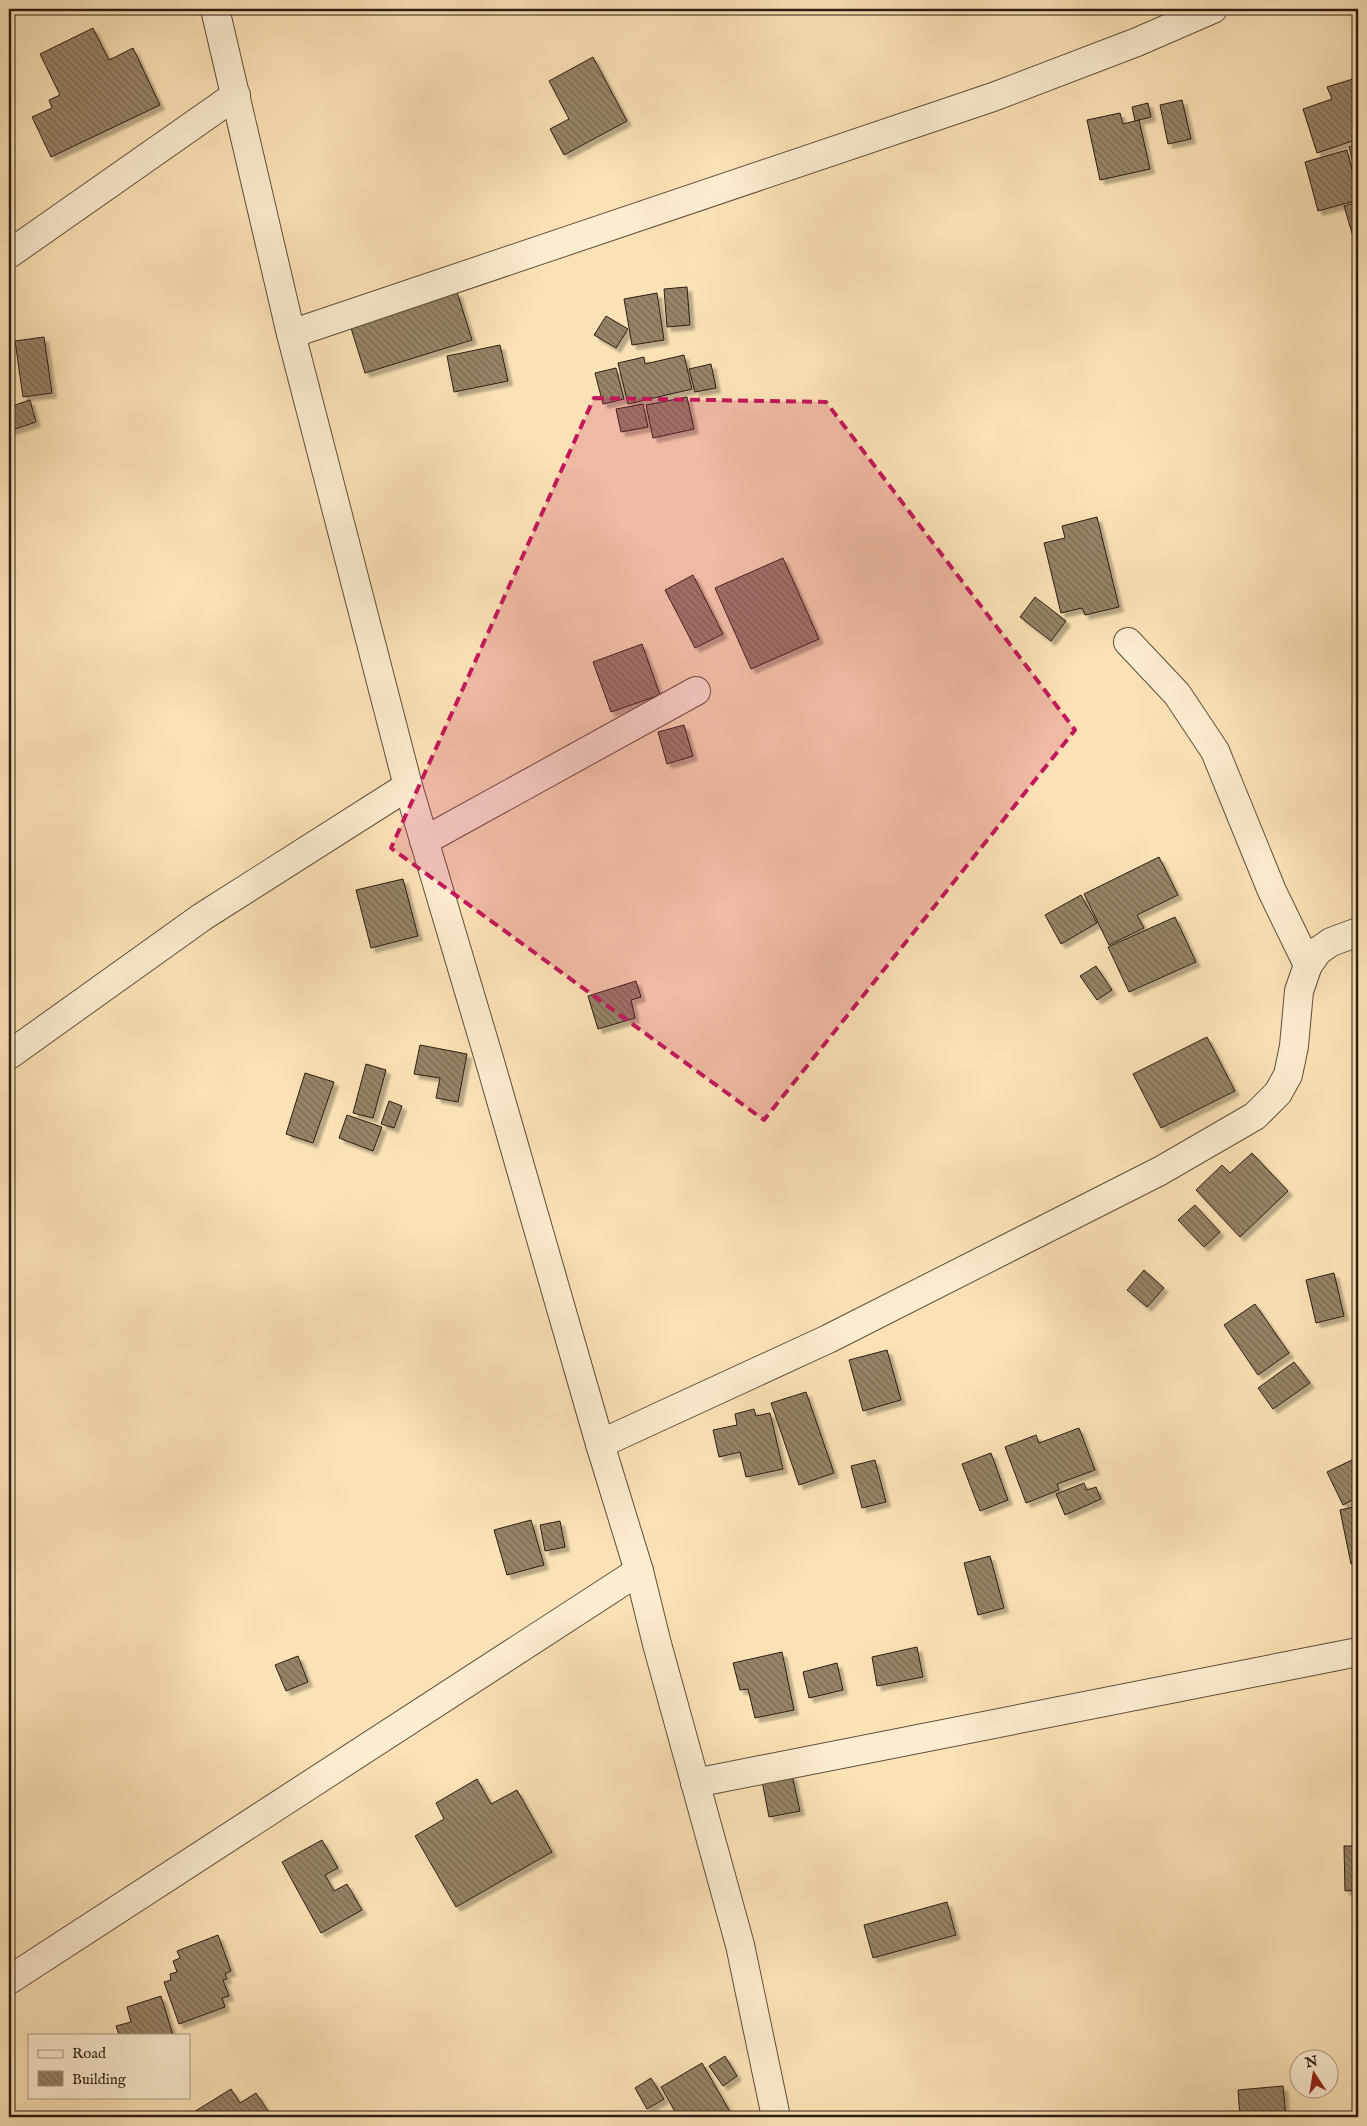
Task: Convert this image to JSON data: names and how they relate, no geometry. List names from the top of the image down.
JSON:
{
  "legend": ["Road", "Building"],
  "north": "top"
}
